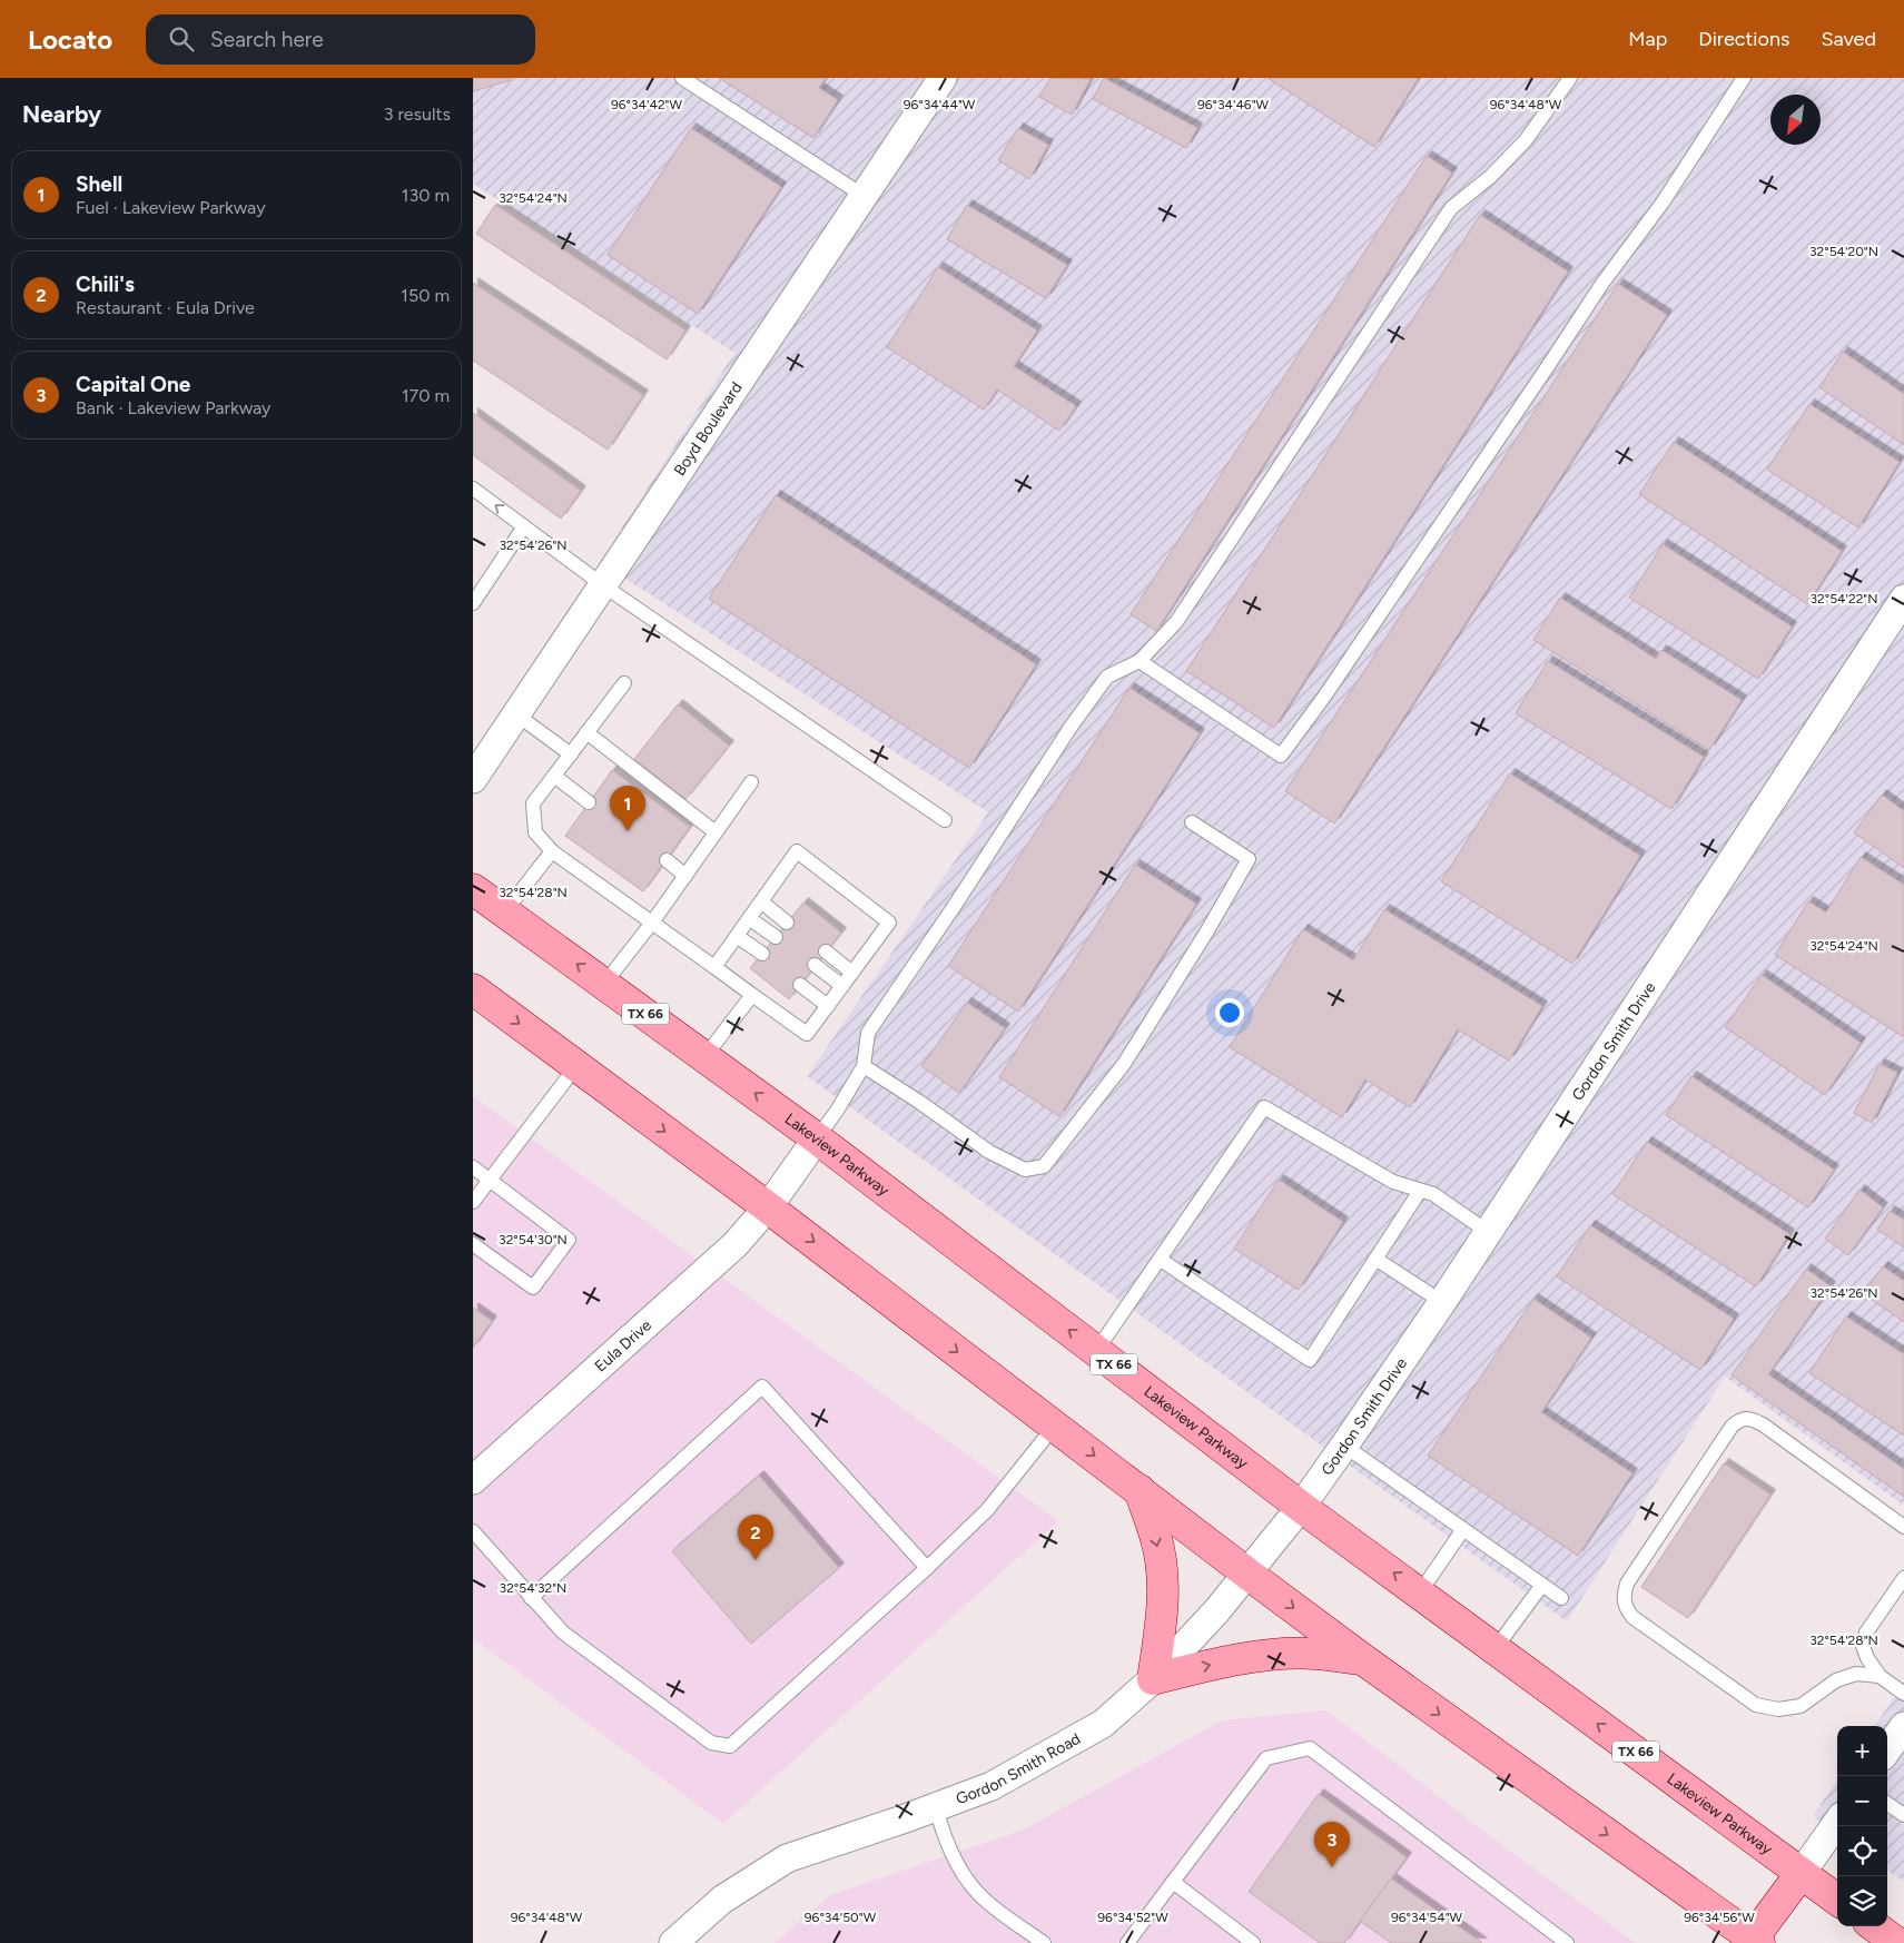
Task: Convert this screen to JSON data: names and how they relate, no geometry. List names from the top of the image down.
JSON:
{
  "streets": {
    "main road": ["TX 66", "Lakeview Parkway"],
    "street": [
      "Boyd Boulevard",
      "Gordon Smith Drive",
      "Eula Drive",
      "Gordon Smith Road"
    ]
  },
  "crossings": [
    ["Gordon Smith Drive", "Lakeview Parkway"],
    ["Gordon Smith Drive", "Gordon Smith Road"],
    ["Lakeview Parkway", "Eula Drive"],
    ["Lakeview Parkway", "Gordon Smith Road"]
  ],
  "north": "bottom left",
  "page": {
    "header": "Locato",
    "search": "Search here",
    "nav": ["Map", "Directions", "Saved"],
    "heading": ["Nearby", "3 results"],
    "list": [
      {
        "mark": "1",
        "name": "Shell",
        "note": "Fuel · Lakeview Parkway",
        "value": "130 m"
      },
      {
        "mark": "2",
        "name": "Chili's",
        "note": "Restaurant · Eula Drive",
        "value": "150 m"
      },
      {
        "mark": "3",
        "name": "Capital One",
        "note": "Bank · Lakeview Parkway",
        "value": "170 m"
      }
    ],
    "pins": ["1", "2", "3"],
    "map_buttons": ["+", "−"]
  },
  "coordinates": [
    "96°34'42\"W",
    "96°34'44\"W",
    "96°34'46\"W",
    "96°34'48\"W",
    "32°54'24\"N",
    "32°54'20\"N",
    "32°54'26\"N",
    "32°54'22\"N",
    "32°54'28\"N",
    "32°54'30\"N",
    "32°54'32\"N",
    "96°34'50\"W",
    "96°34'52\"W",
    "96°34'54\"W",
    "96°34'56\"W"
  ]
}
